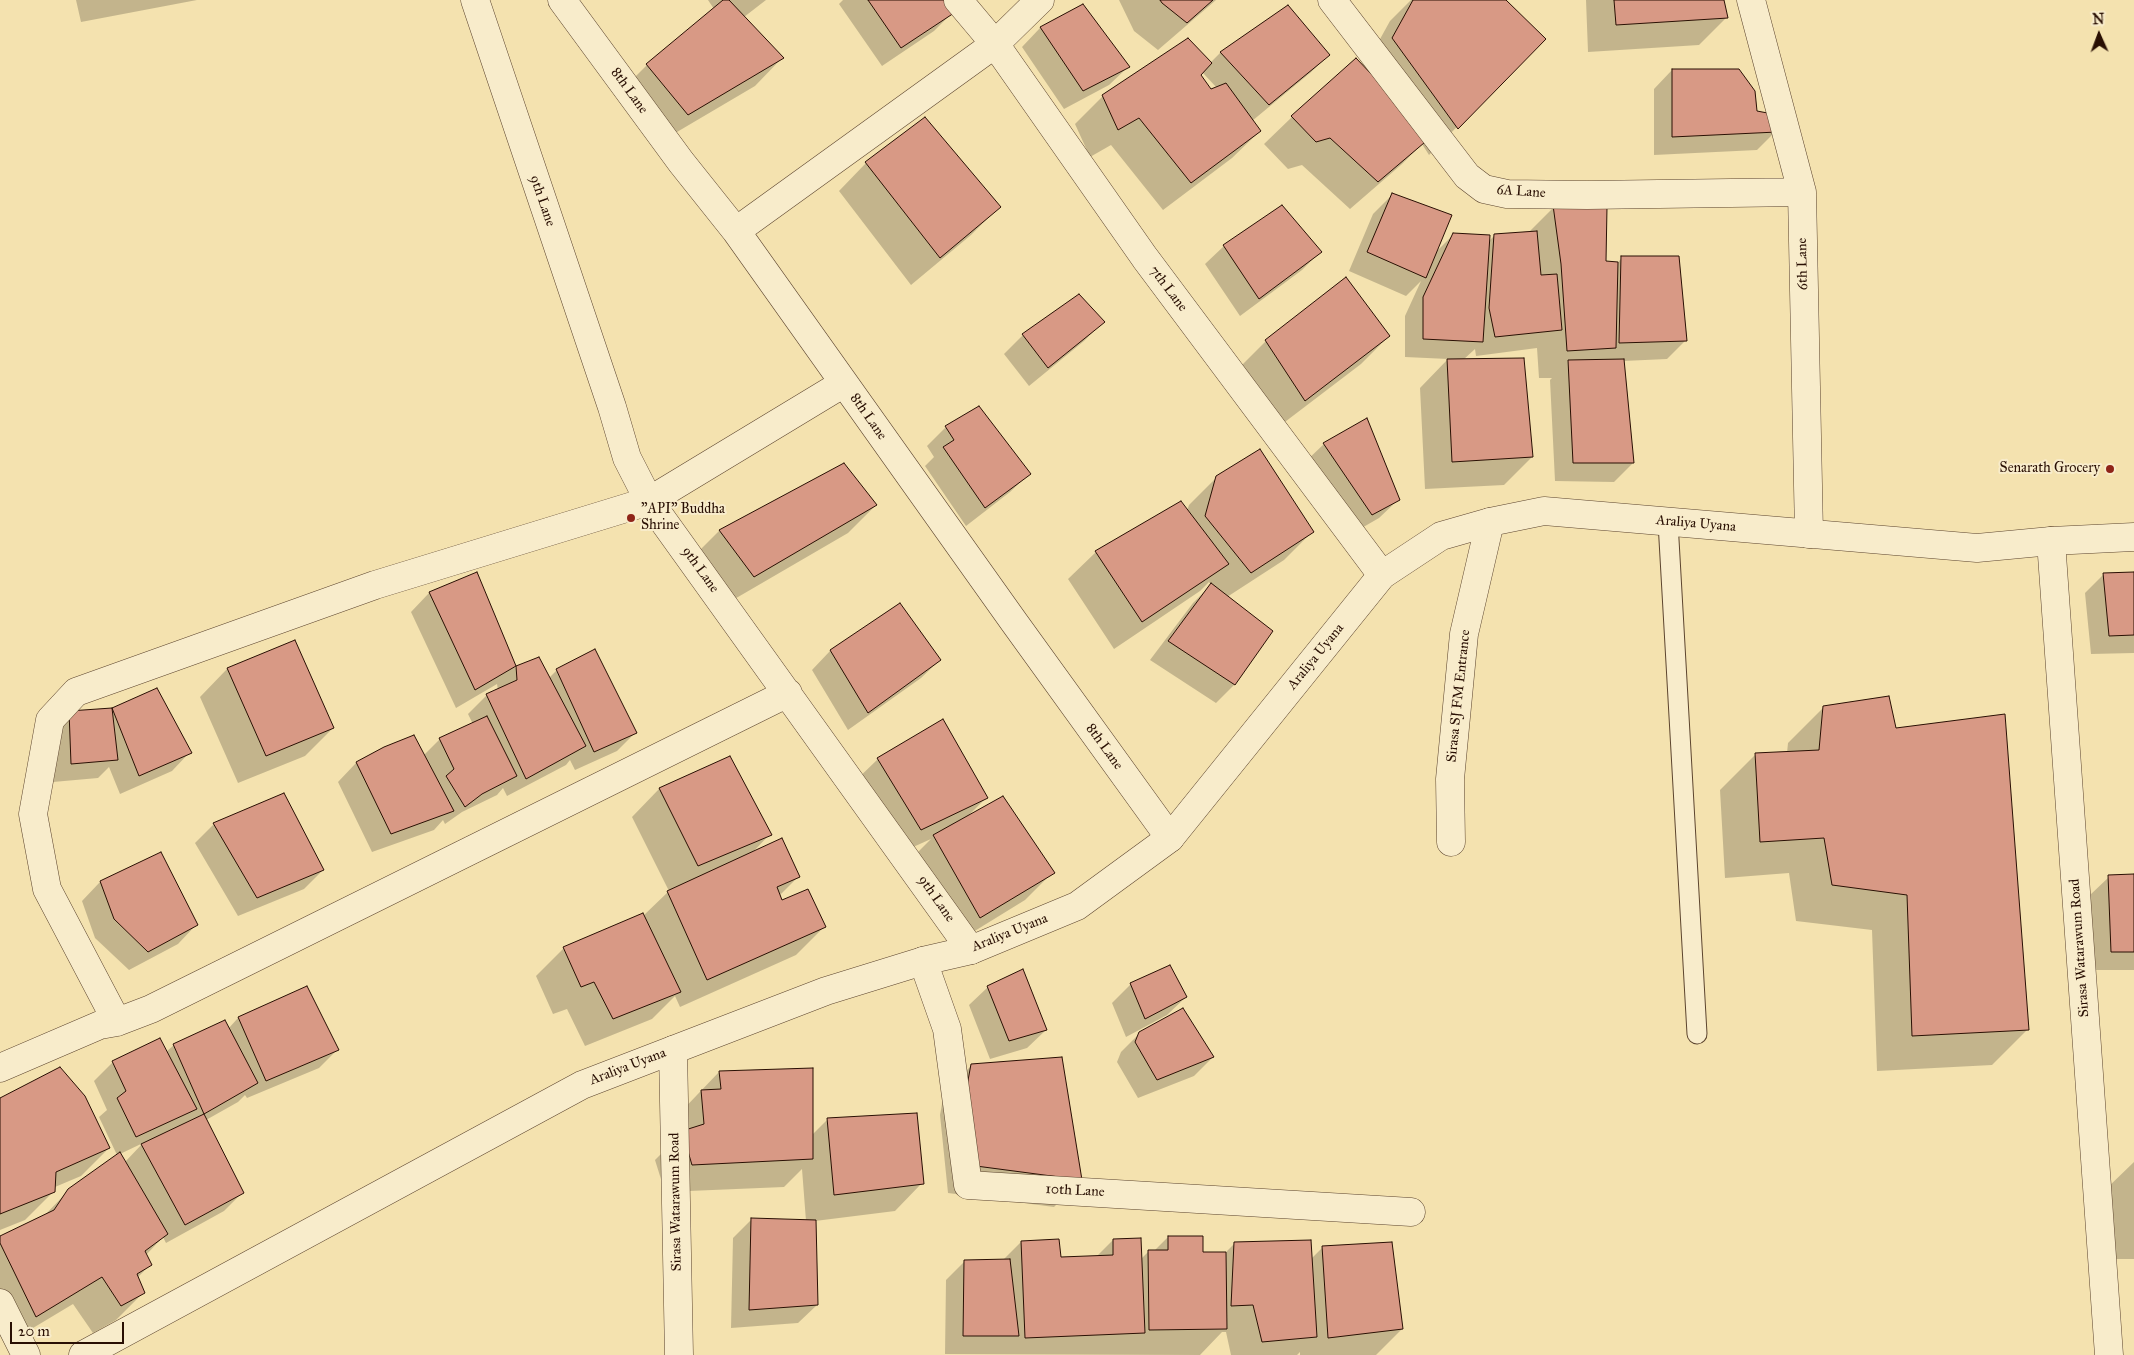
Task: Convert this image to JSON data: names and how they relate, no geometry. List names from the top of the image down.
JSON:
{
  "streets": {
    "street": [
      "8th Lane",
      "6A Lane",
      "9th Lane",
      "6th Lane",
      "7th Lane",
      "Araliya Uyana",
      "Sirasa SJ FM Entrance",
      "Sirasa Watarawum Road",
      "10th Lane"
    ]
  },
  "crossings": [
    ["8th Lane", "Araliya Uyana"],
    ["6A Lane", "6th Lane"],
    ["9th Lane", "Araliya Uyana"],
    ["6th Lane", "Araliya Uyana"],
    ["7th Lane", "Araliya Uyana"],
    ["Araliya Uyana", "Sirasa SJ FM Entrance"],
    ["Araliya Uyana", "Sirasa Watarawum Road"],
    ["Araliya Uyana", "10th Lane"]
  ],
  "places": ["Senarath Grocery", "\"API\" Buddha Shrine"],
  "scale_bar": "20 m",
  "north": "top"
}
